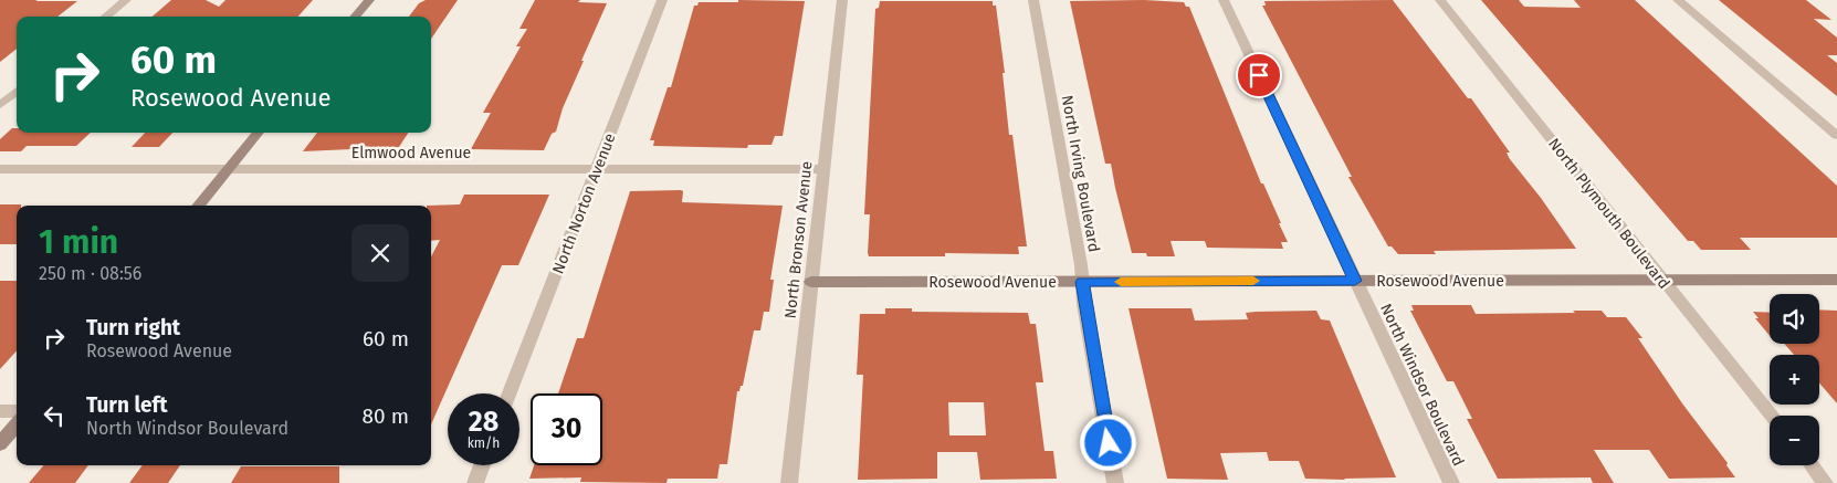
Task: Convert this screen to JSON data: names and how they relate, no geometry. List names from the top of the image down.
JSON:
{
  "streets": {
    "street": [
      "Elmwood Avenue",
      "North Irving Boulevard",
      "North Norton Avenue",
      "North Plymouth Boulevard",
      "North Bronson Avenue",
      "Rosewood Avenue",
      "North Windsor Boulevard"
    ]
  },
  "crossings": [
    ["Elmwood Avenue", "North Norton Avenue"],
    ["Elmwood Avenue", "North Bronson Avenue"],
    ["North Irving Boulevard", "Rosewood Avenue"],
    ["North Plymouth Boulevard", "Rosewood Avenue"],
    ["North Bronson Avenue", "Rosewood Avenue"],
    ["Rosewood Avenue", "North Windsor Boulevard"]
  ],
  "page": {
    "turn": ["60 m", "Rosewood Avenue"],
    "heading": ["1 min", "250 m · 08:56"],
    "map_buttons": ["+", "−"],
    "list": [
      {
        "name": "Turn right",
        "note": "Rosewood Avenue",
        "value": "60 m"
      },
      {
        "name": "Turn left",
        "note": "North Windsor Boulevard",
        "value": "80 m"
      }
    ],
    "speed": "28 km/h",
    "limit": "30"
  }
}
